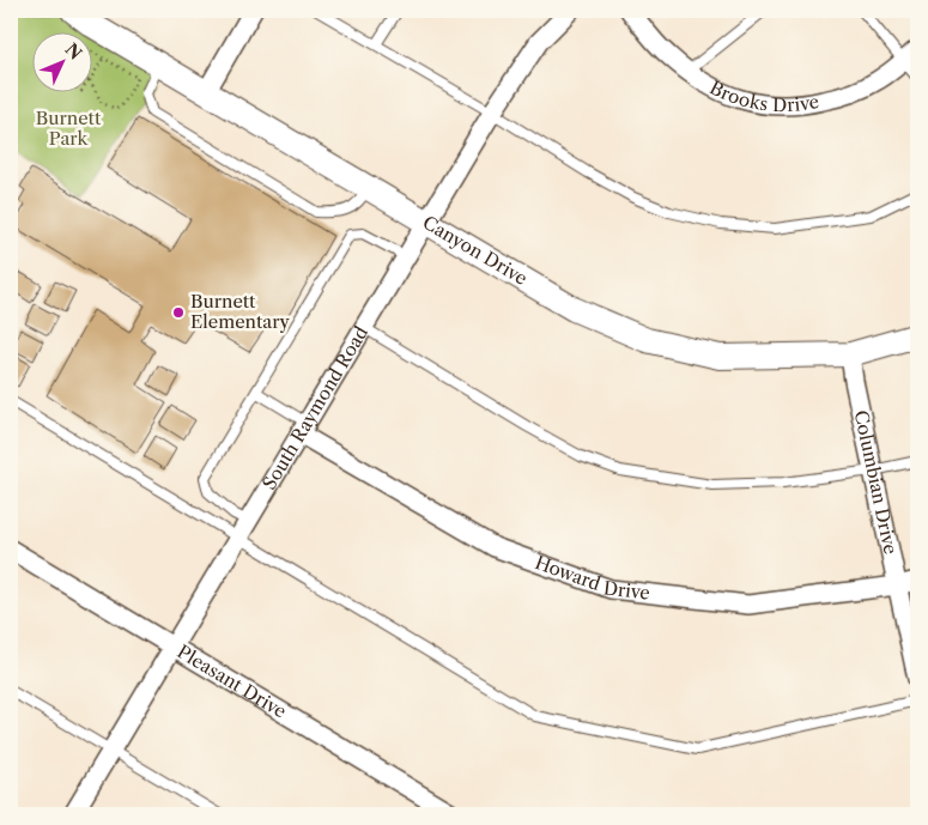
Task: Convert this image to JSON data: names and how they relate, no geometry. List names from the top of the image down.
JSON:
{
  "streets": {
    "street": [
      "Brooks Drive",
      "Canyon Drive",
      "South Raymond Road",
      "Columbian Drive",
      "Howard Drive",
      "Pleasant Drive"
    ]
  },
  "crossings": [
    ["Canyon Drive", "South Raymond Road"],
    ["Canyon Drive", "Columbian Drive"],
    ["South Raymond Road", "Howard Drive"],
    ["South Raymond Road", "Pleasant Drive"],
    ["Columbian Drive", "Howard Drive"]
  ],
  "parks": ["Burnett Park"],
  "places": ["Burnett Elementary"],
  "north": "top right"
}
